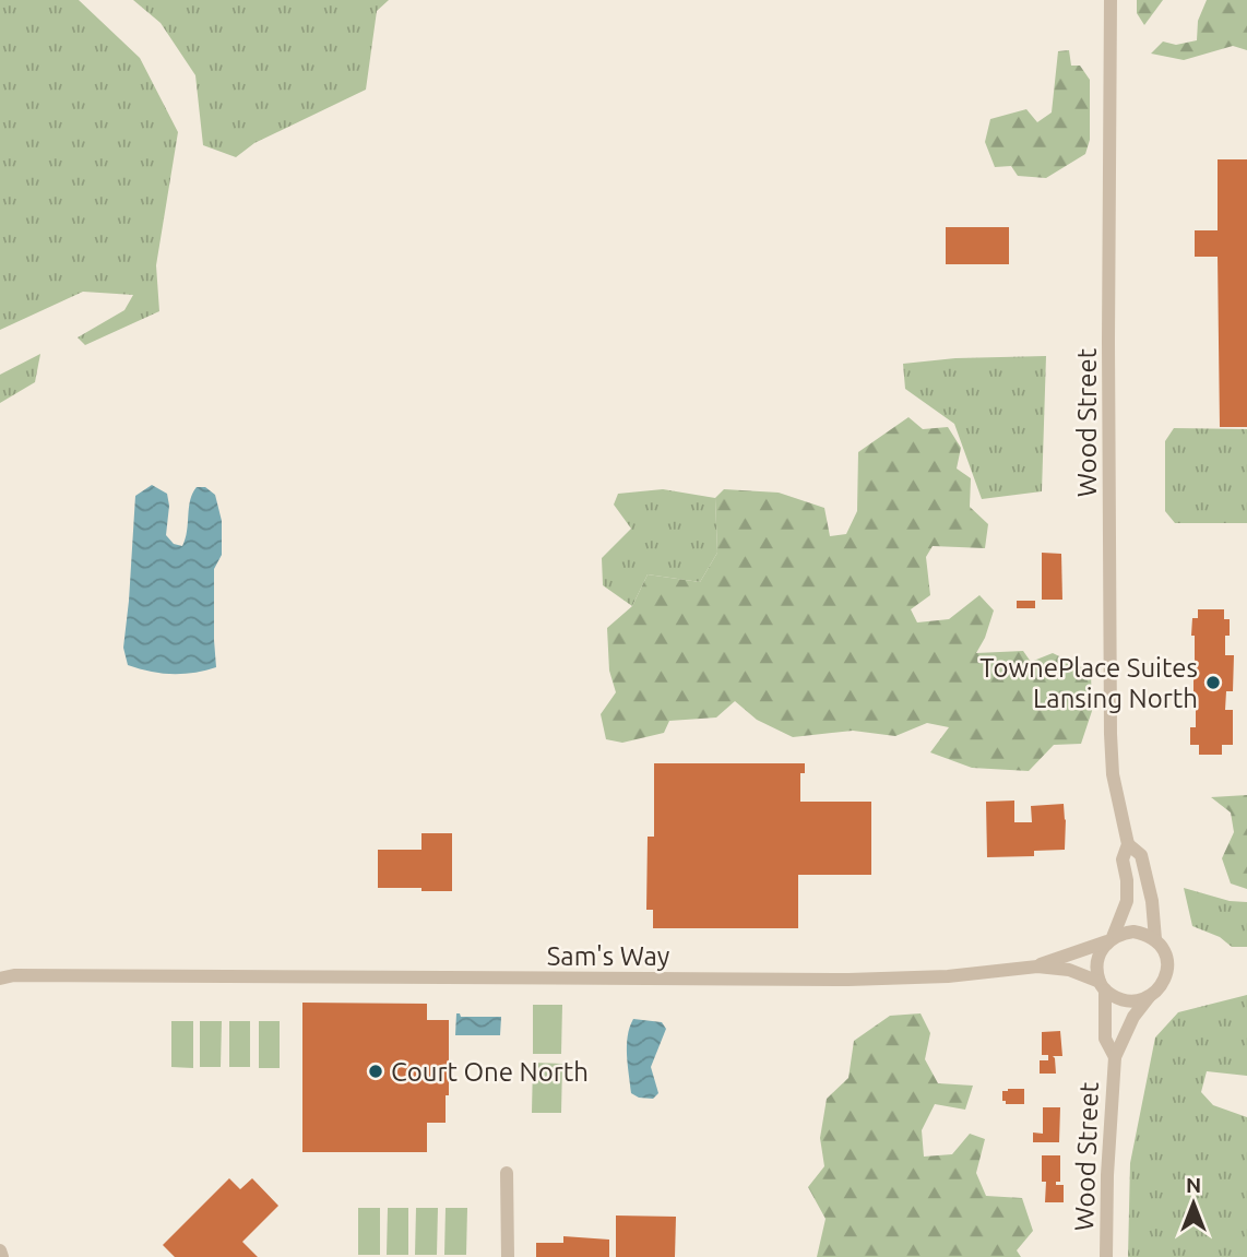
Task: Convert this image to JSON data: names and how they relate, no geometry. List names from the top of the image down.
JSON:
{
  "streets": {
    "street": ["Wood Street", "Sam's Way"]
  },
  "crossings": [
    ["Wood Street", "Sam's Way"]
  ],
  "places": ["TownePlace Suites Lansing North", "Court One North"],
  "north": "top"
}
